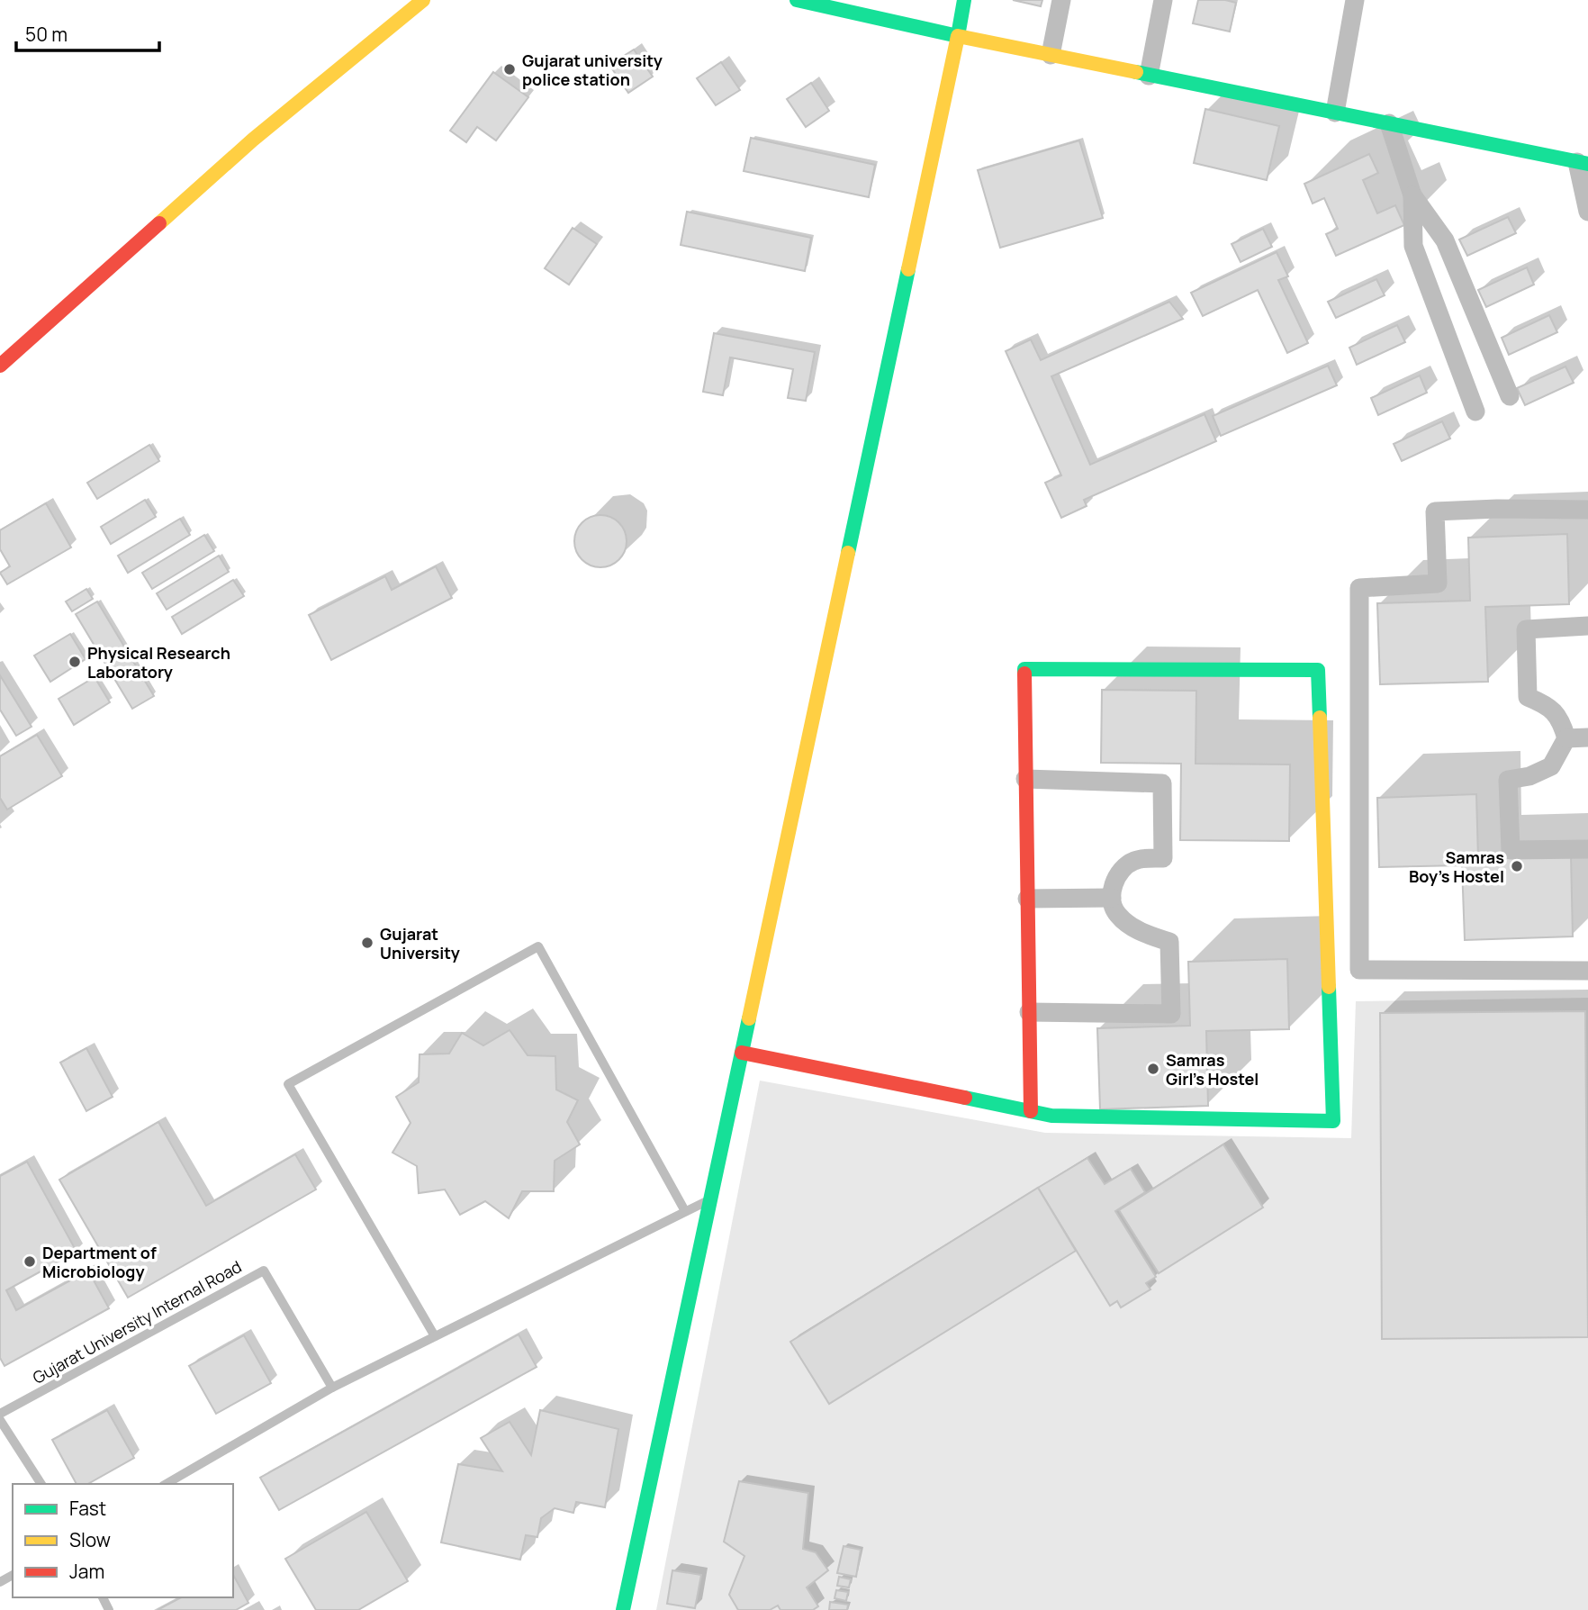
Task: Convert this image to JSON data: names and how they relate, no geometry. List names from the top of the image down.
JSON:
{
  "streets": {
    "lane": ["Gujarat University Internal Road"]
  },
  "places": [
    "Gujarat university police station",
    "Physical Research Laboratory",
    "Samras Boy's Hostel",
    "Gujarat University",
    "Samras Girl's Hostel",
    "Department of Microbiology"
  ],
  "legend": ["Fast", "Slow", "Jam"],
  "scale_bar": "50 m"
}
